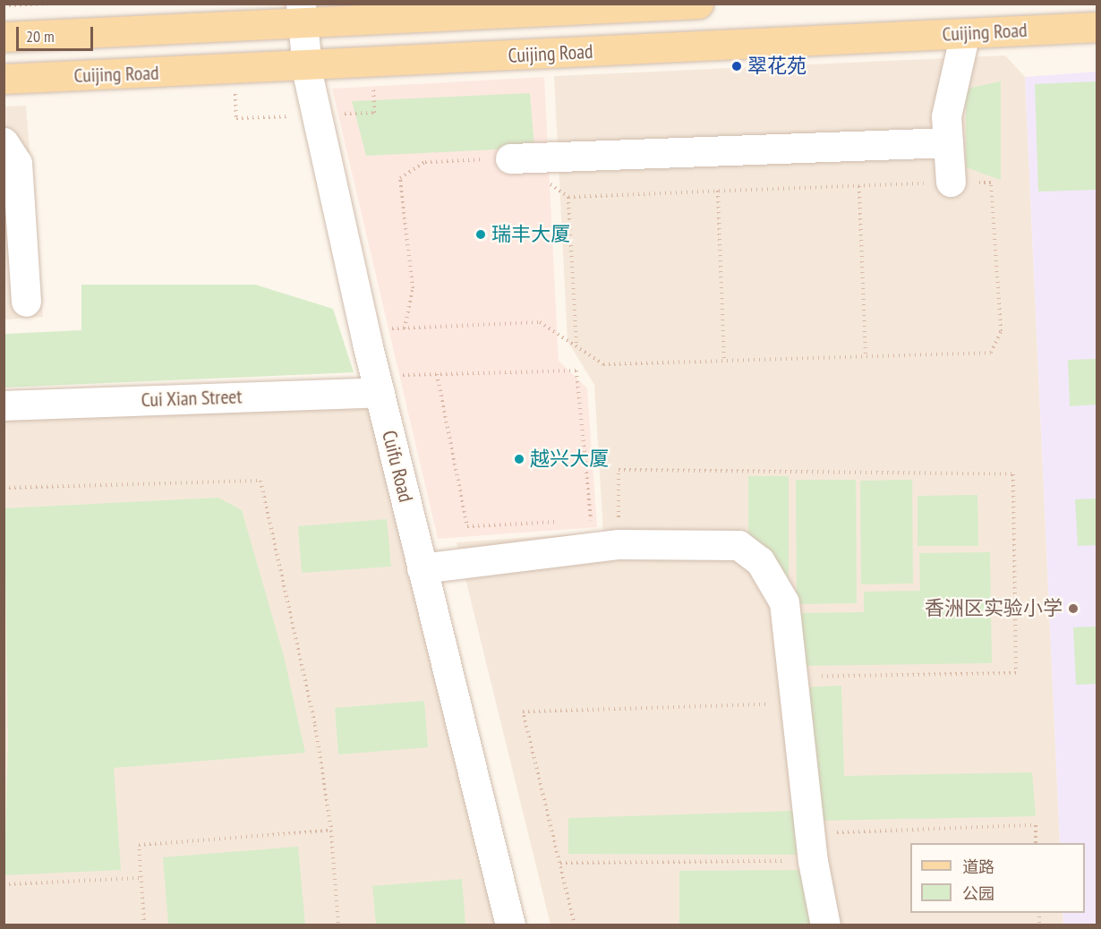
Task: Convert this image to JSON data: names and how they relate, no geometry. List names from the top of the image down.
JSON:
{
  "streets": {
    "main road": ["Cuijing Road"],
    "street": ["Cui Xian Street", "Cuifu Road"]
  },
  "crossings": [
    ["Cuijing Road", "Cuifu Road"],
    ["Cui Xian Street", "Cuifu Road"]
  ],
  "places": [
    "翠花苑",
    "瑞丰大厦",
    "越兴大厦",
    "香洲区实验小学"
  ],
  "legend": ["道路", "公园"],
  "scale_bar": "20 m"
}
